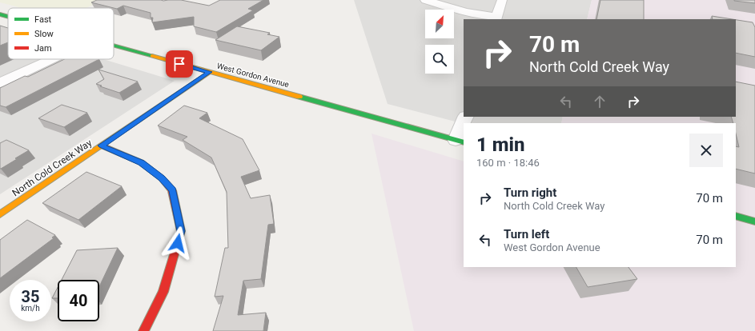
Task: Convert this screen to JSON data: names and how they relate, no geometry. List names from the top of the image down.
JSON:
{
  "streets": {
    "main road": ["West Gordon Avenue", "North Cold Creek Way"]
  },
  "crossings": [
    ["West Gordon Avenue", "North Cold Creek Way"]
  ],
  "legend": ["Fast", "Slow", "Jam"],
  "north": "top right",
  "page": {
    "turn": ["70 m", "North Cold Creek Way"],
    "heading": ["1 min", "160 m · 18:46"],
    "list": [
      {
        "name": "Turn right",
        "note": "North Cold Creek Way",
        "value": "70 m"
      },
      {
        "name": "Turn left",
        "note": "West Gordon Avenue",
        "value": "70 m"
      }
    ],
    "speed": "35 km/h",
    "limit": "40"
  }
}
